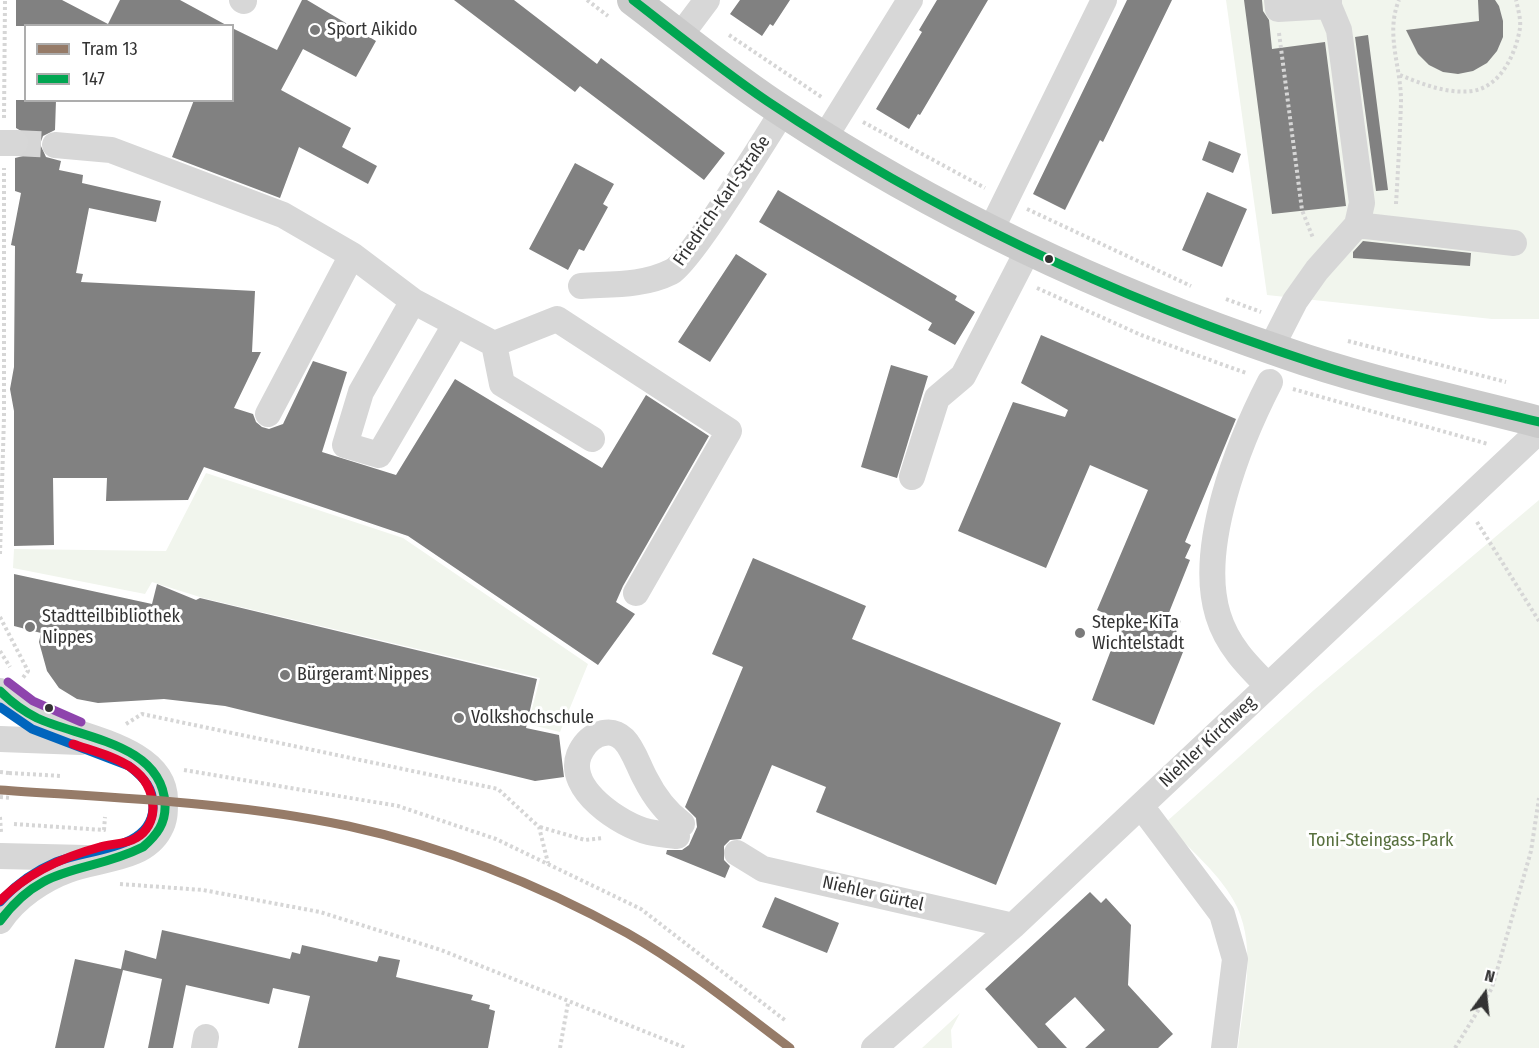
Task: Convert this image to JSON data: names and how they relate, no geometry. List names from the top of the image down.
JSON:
{
  "streets": {
    "street": ["Friedrich-Karl-Straße", "Niehler Kirchweg", "Niehler Gürtel"]
  },
  "crossings": [
    ["Niehler Kirchweg", "Niehler Gürtel"]
  ],
  "parks": ["Toni-Steingass-Park"],
  "places": [
    "Sport Aikido",
    "Stadtteilbibliothek Nippes",
    "Stepke-KiTa Wichtelstadt",
    "Bürgeramt Nippes",
    "Volkshochschule"
  ],
  "lines": ["transit line 147", "tram line 13"],
  "legend": ["Tram 13", "147"],
  "north": "top"
}
